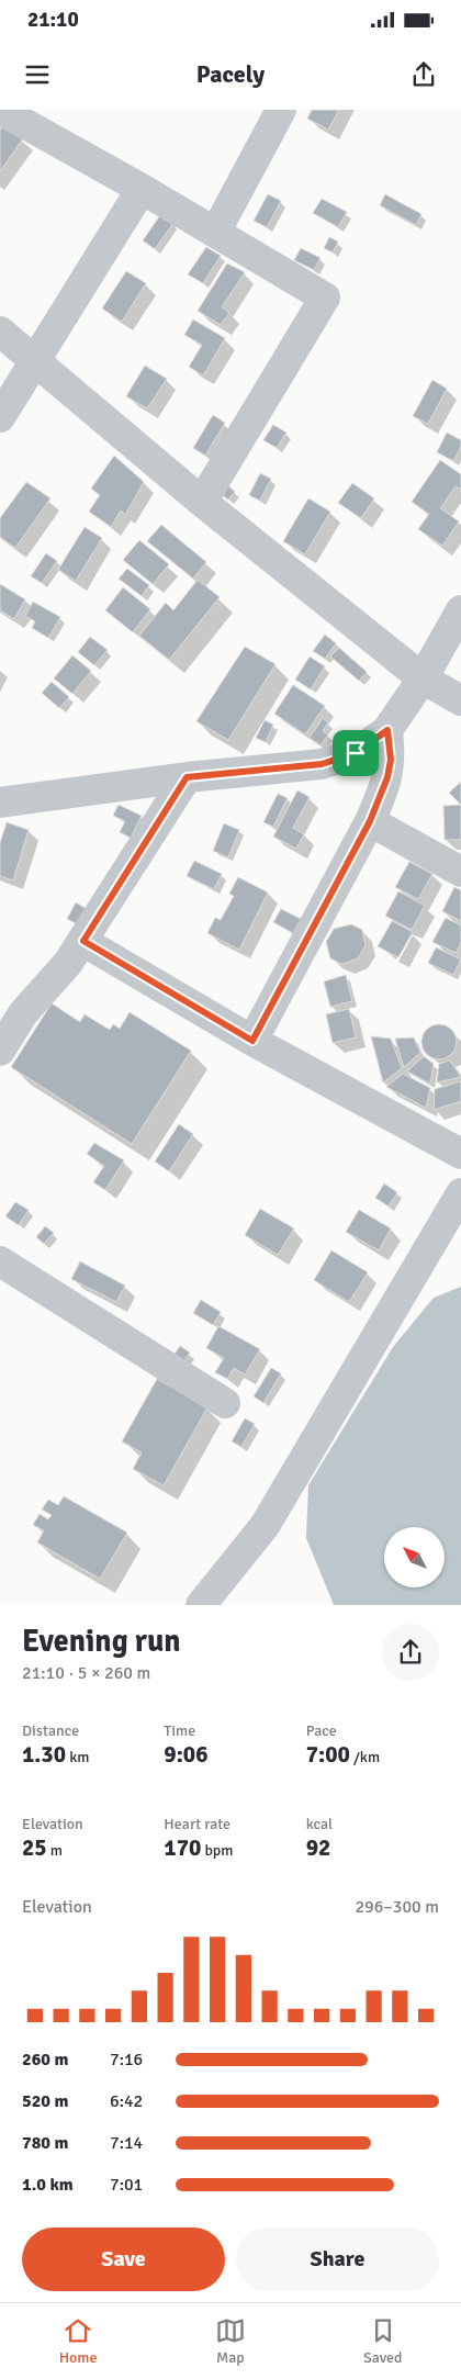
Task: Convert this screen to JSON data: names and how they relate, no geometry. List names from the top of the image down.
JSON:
{
  "north": "top left",
  "page": {
    "status": "21:10",
    "header": "Pacely",
    "heading": ["Evening run", "21:10 · 5 × 260 m"],
    "stats": [
      ["Distance", "1.30 km"],
      ["Time", "9:06"],
      ["Pace", "7:00 /km"],
      ["Elevation", "25 m"],
      ["Heart rate", "170 bpm"],
      ["kcal", "92"]
    ],
    "chart": ["Elevation", "296–300 m"],
    "list": [
      {
        "name": "260 m",
        "note": "7:16"
      },
      {
        "name": "520 m",
        "note": "6:42"
      },
      {
        "name": "780 m",
        "note": "7:14"
      },
      {
        "name": "1.0 km",
        "note": "7:01"
      }
    ],
    "buttons": ["Save", "Share"],
    "tabs": ["Home", "Map", "Saved"]
  }
}
